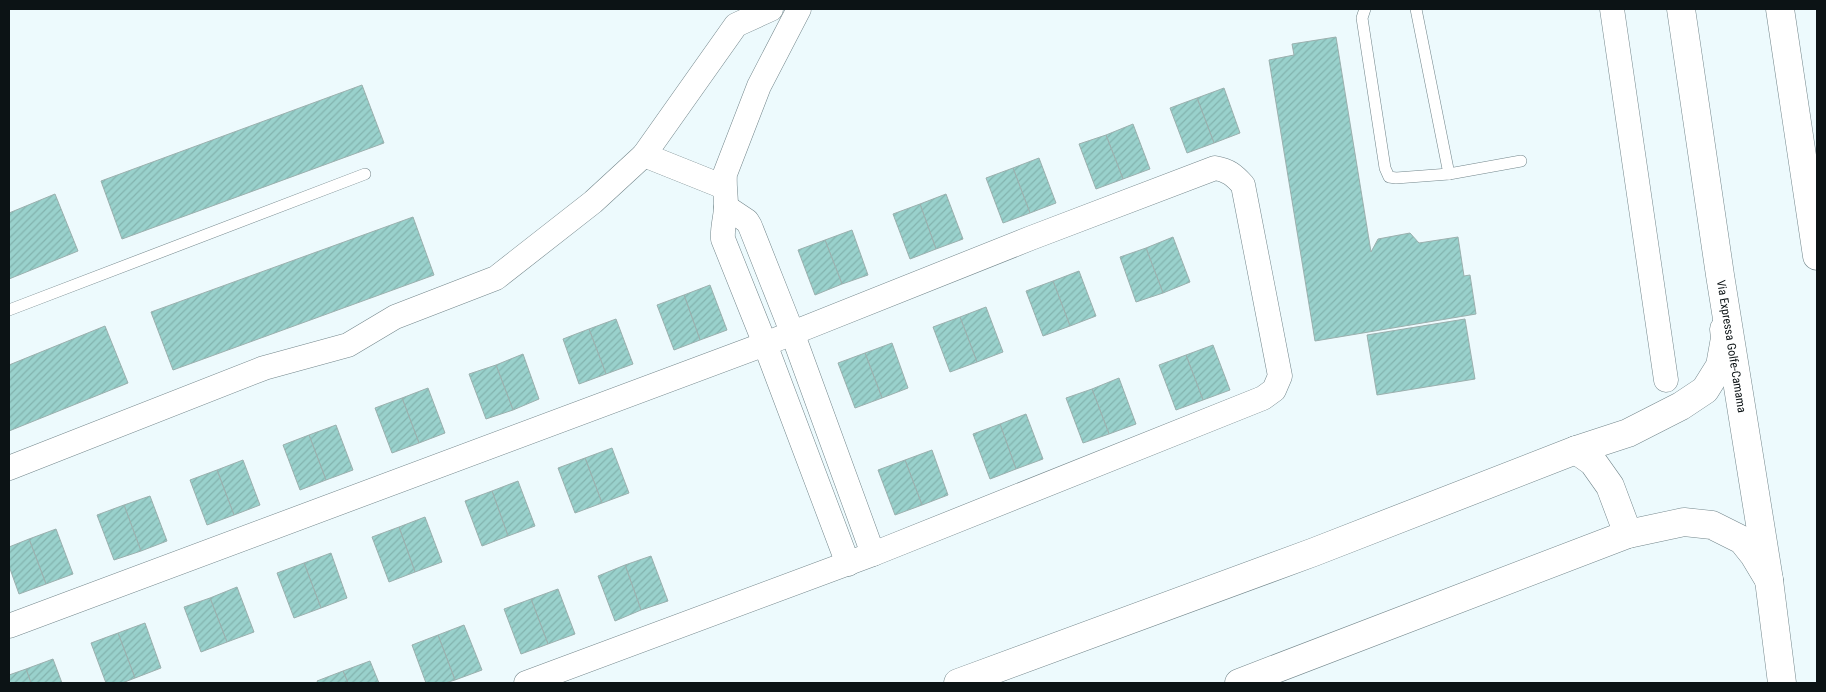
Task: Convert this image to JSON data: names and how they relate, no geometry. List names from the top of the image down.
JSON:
{
  "streets": {
    "main road": ["Via Expressa Golfe-Camama"]
  }
}
